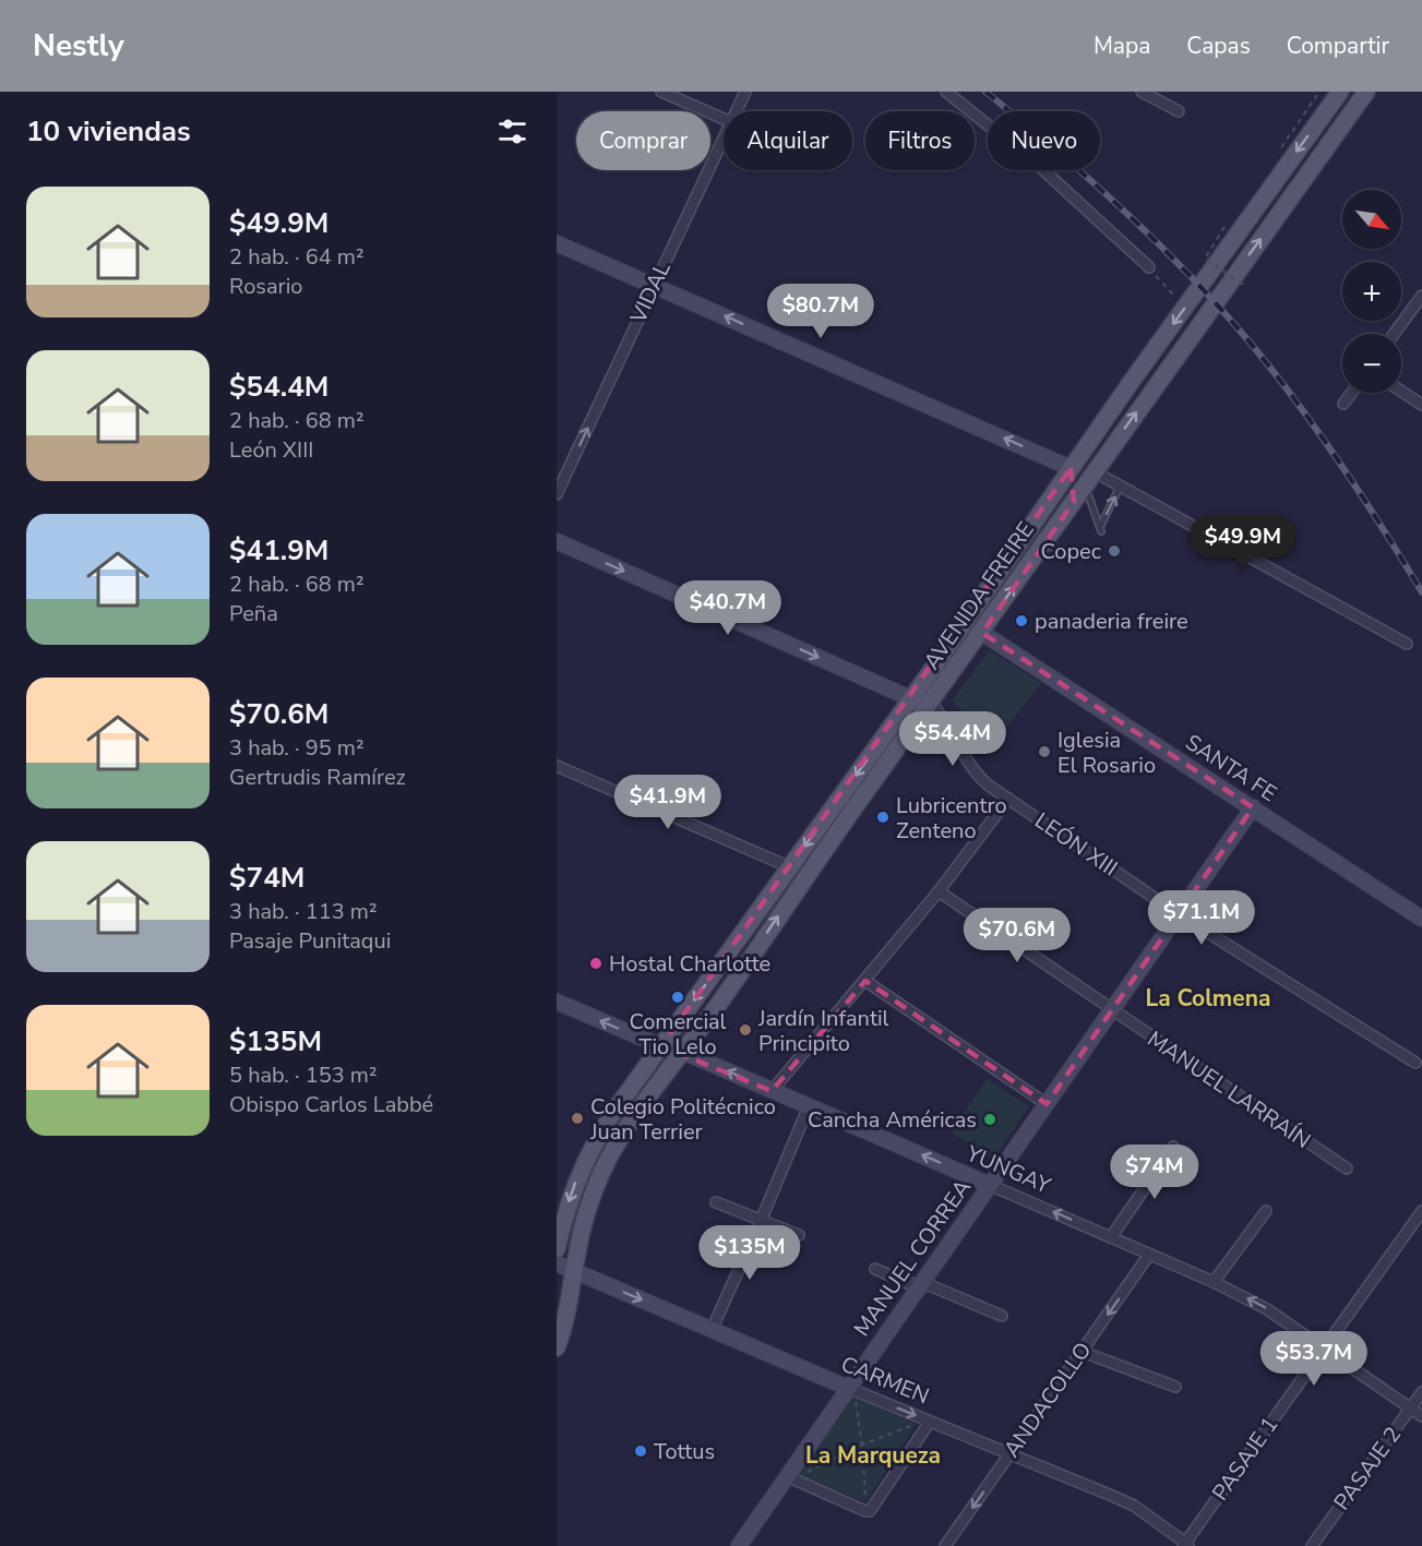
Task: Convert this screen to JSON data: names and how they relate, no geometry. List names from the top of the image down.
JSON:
{
  "streets": {
    "main road": ["AVENIDA FREIRE"],
    "street": [
      "VIDAL",
      "SANTA FE",
      "LEÓN XIII",
      "MANUEL LARRAÍN",
      "YUNGAY",
      "MANUEL CORREA",
      "CARMEN",
      "ANDACOLLO",
      "PASAJE 1",
      "PASAJE 2"
    ]
  },
  "crossings": [
    ["AVENIDA FREIRE", "SANTA FE"],
    ["AVENIDA FREIRE", "LEÓN XIII"],
    ["AVENIDA FREIRE", "YUNGAY"],
    ["AVENIDA FREIRE", "CARMEN"],
    ["SANTA FE", "MANUEL CORREA"],
    ["LEÓN XIII", "MANUEL CORREA"],
    ["MANUEL LARRAÍN", "MANUEL CORREA"],
    ["YUNGAY", "MANUEL CORREA"],
    ["YUNGAY", "ANDACOLLO"],
    ["YUNGAY", "PASAJE 1"],
    ["YUNGAY", "PASAJE 2"],
    ["MANUEL CORREA", "CARMEN"],
    ["CARMEN", "ANDACOLLO"],
    ["CARMEN", "PASAJE 1"]
  ],
  "one_way": ["VIDAL", "ANDACOLLO"],
  "districts": ["La Colmena", "La Marqueza"],
  "places": [
    "Copec",
    "panaderia freire",
    "Iglesia El Rosario",
    "Lubricentro Zenteno",
    "Hostal Charlotte",
    "Comercial Tio Lelo",
    "Jardín Infantil Principito",
    "Colegio Politécnico Juan Terrier",
    "Cancha Américas",
    "Tottus"
  ],
  "north": "bottom right",
  "page": {
    "header": "Nestly",
    "nav": ["Mapa", "Capas", "Compartir"],
    "heading": "10 viviendas",
    "chip": [
      "Comprar",
      "Alquilar",
      "Filtros",
      "Nuevo"
    ],
    "list": [
      {
        "name": "$49.9M",
        "note": "2 hab. · 64 m² · Rosario"
      },
      {
        "name": "$54.4M",
        "note": "2 hab. · 68 m² · León XIII"
      },
      {
        "name": "$41.9M",
        "note": "2 hab. · 68 m² · Peña"
      },
      {
        "name": "$70.6M",
        "note": "3 hab. · 95 m² · Gertrudis Ramírez"
      },
      {
        "name": "$74M",
        "note": "3 hab. · 113 m² · Pasaje Punitaqui"
      },
      {
        "name": "$135M",
        "note": "5 hab. · 153 m² · Obispo Carlos Labbé"
      }
    ],
    "map_buttons": ["+", "−"],
    "price": [
      "$80.7M",
      "$49.9M",
      "$40.7M",
      "$54.4M",
      "$41.9M",
      "$71.1M",
      "$70.6M",
      "$74M",
      "$135M",
      "$53.7M"
    ]
  }
}
